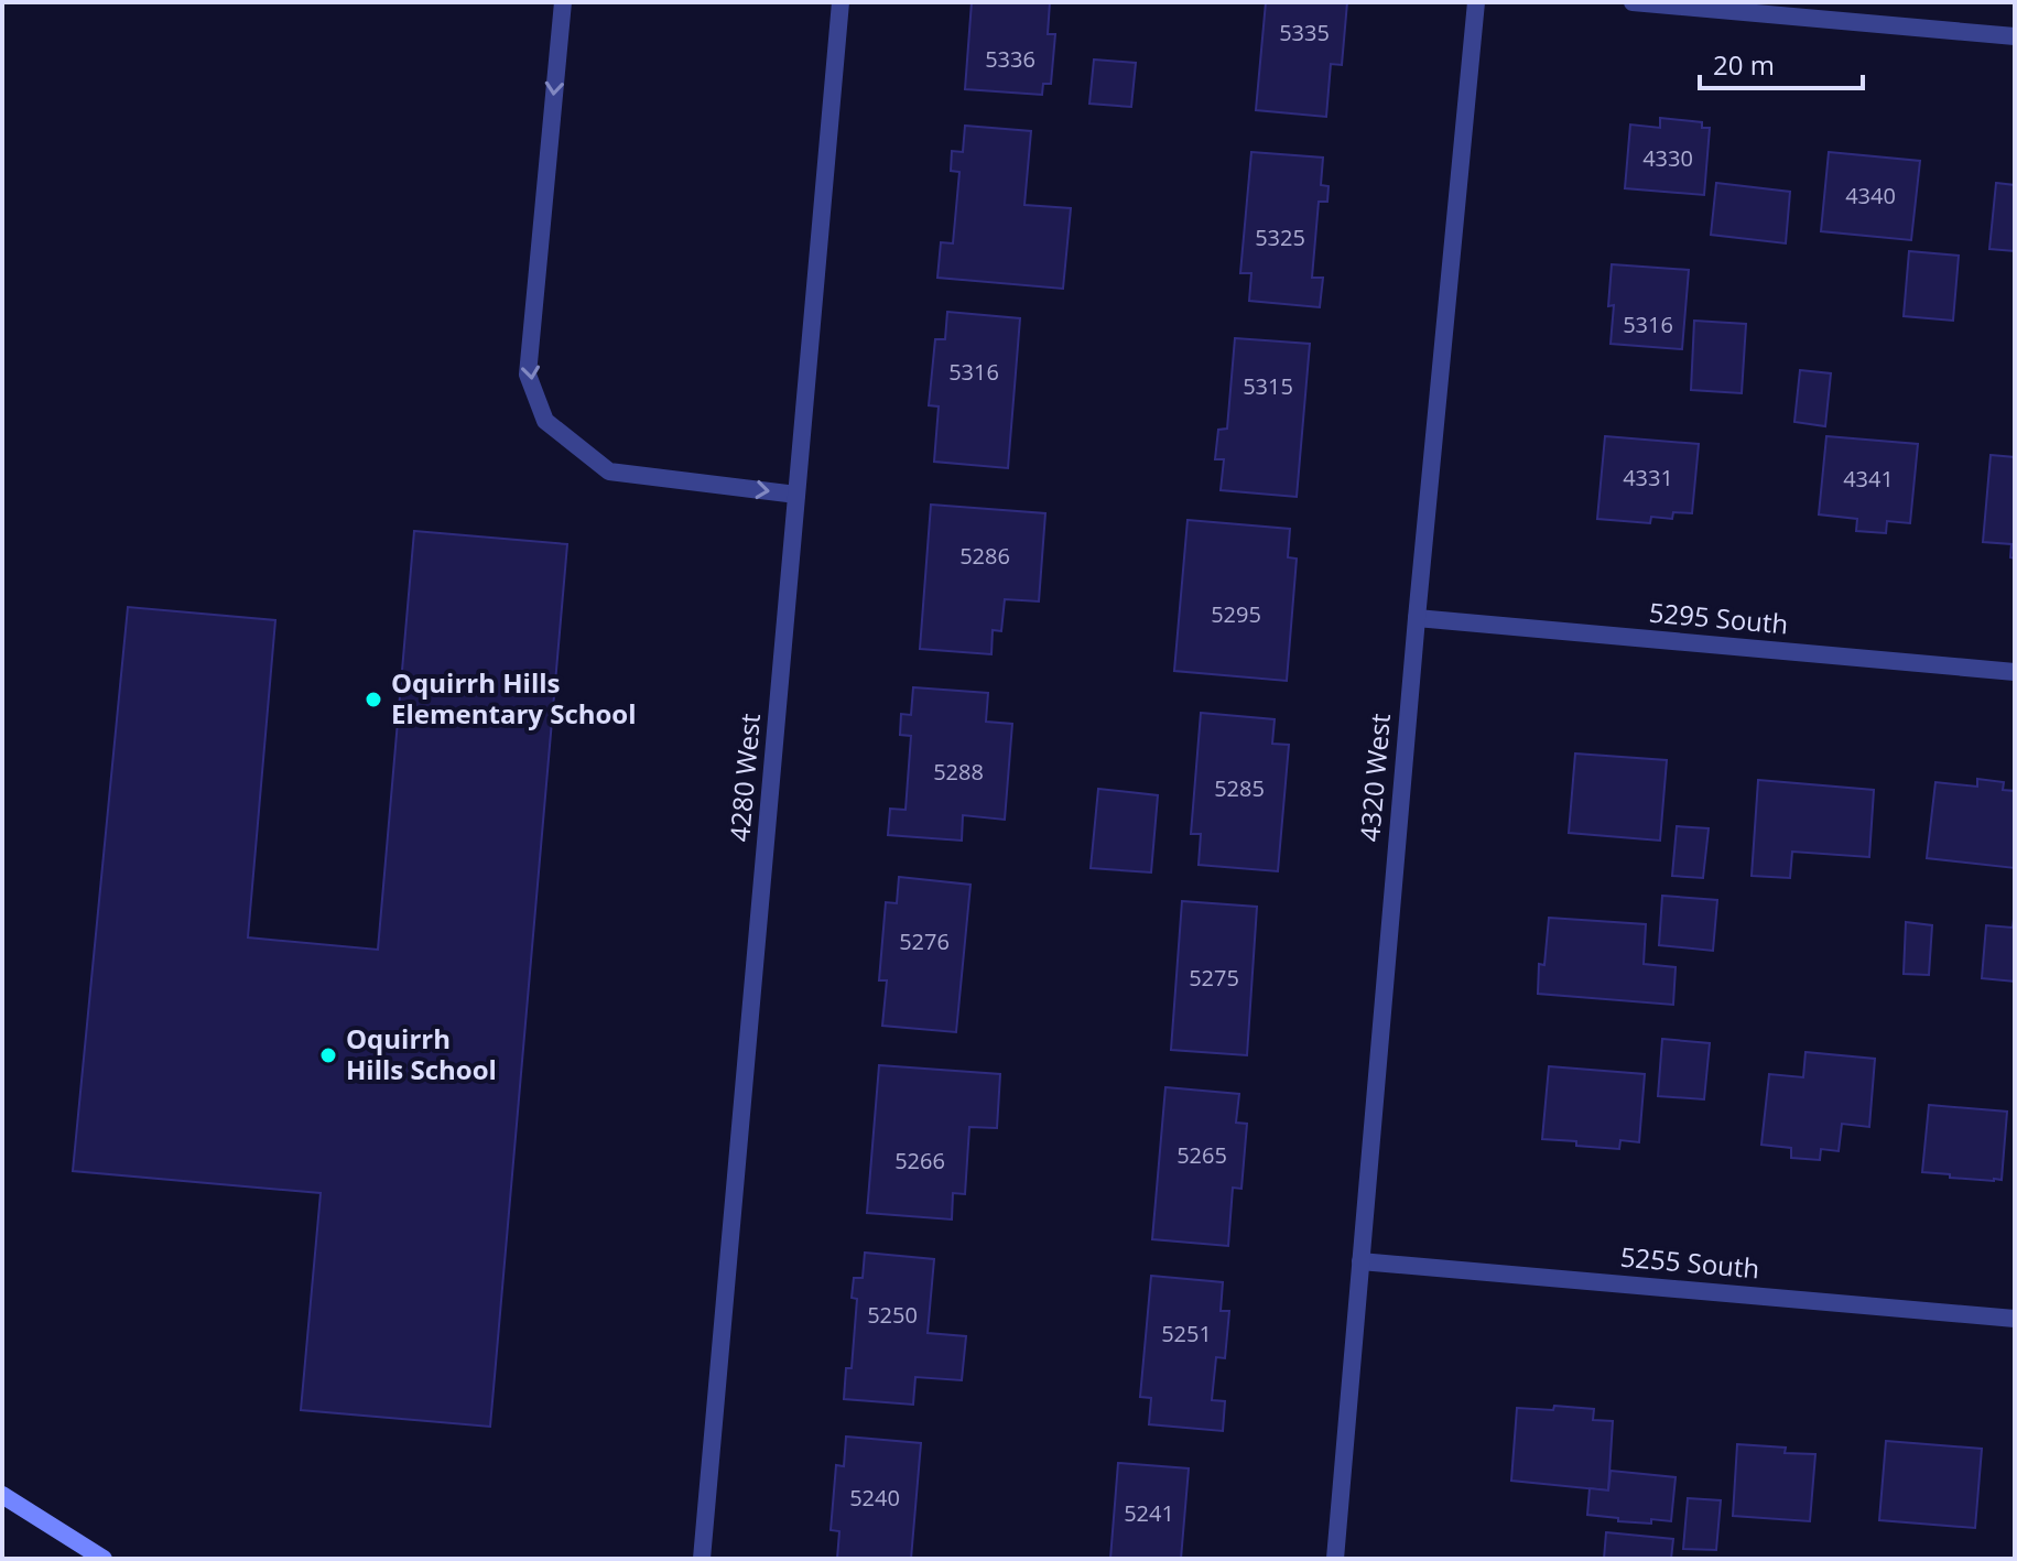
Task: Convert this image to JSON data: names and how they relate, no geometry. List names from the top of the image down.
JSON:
{
  "streets": {
    "street": [
      "5295 South",
      "4280 West",
      "4320 West",
      "5255 South"
    ]
  },
  "crossings": [
    ["5295 South", "4320 West"],
    ["4320 West", "5255 South"]
  ],
  "places": ["Oquirrh Hills Elementary School", "Oquirrh Hills School"],
  "house_numbers": [
    "5335",
    "5336",
    "4330",
    "4340",
    "5325",
    "5316",
    "5316",
    "5315",
    "4331",
    "4341",
    "5286",
    "5295",
    "5288",
    "5285",
    "5276",
    "5275",
    "5265",
    "5266",
    "5250",
    "5251",
    "5240",
    "5241"
  ],
  "scale_bar": "20 m"
}
